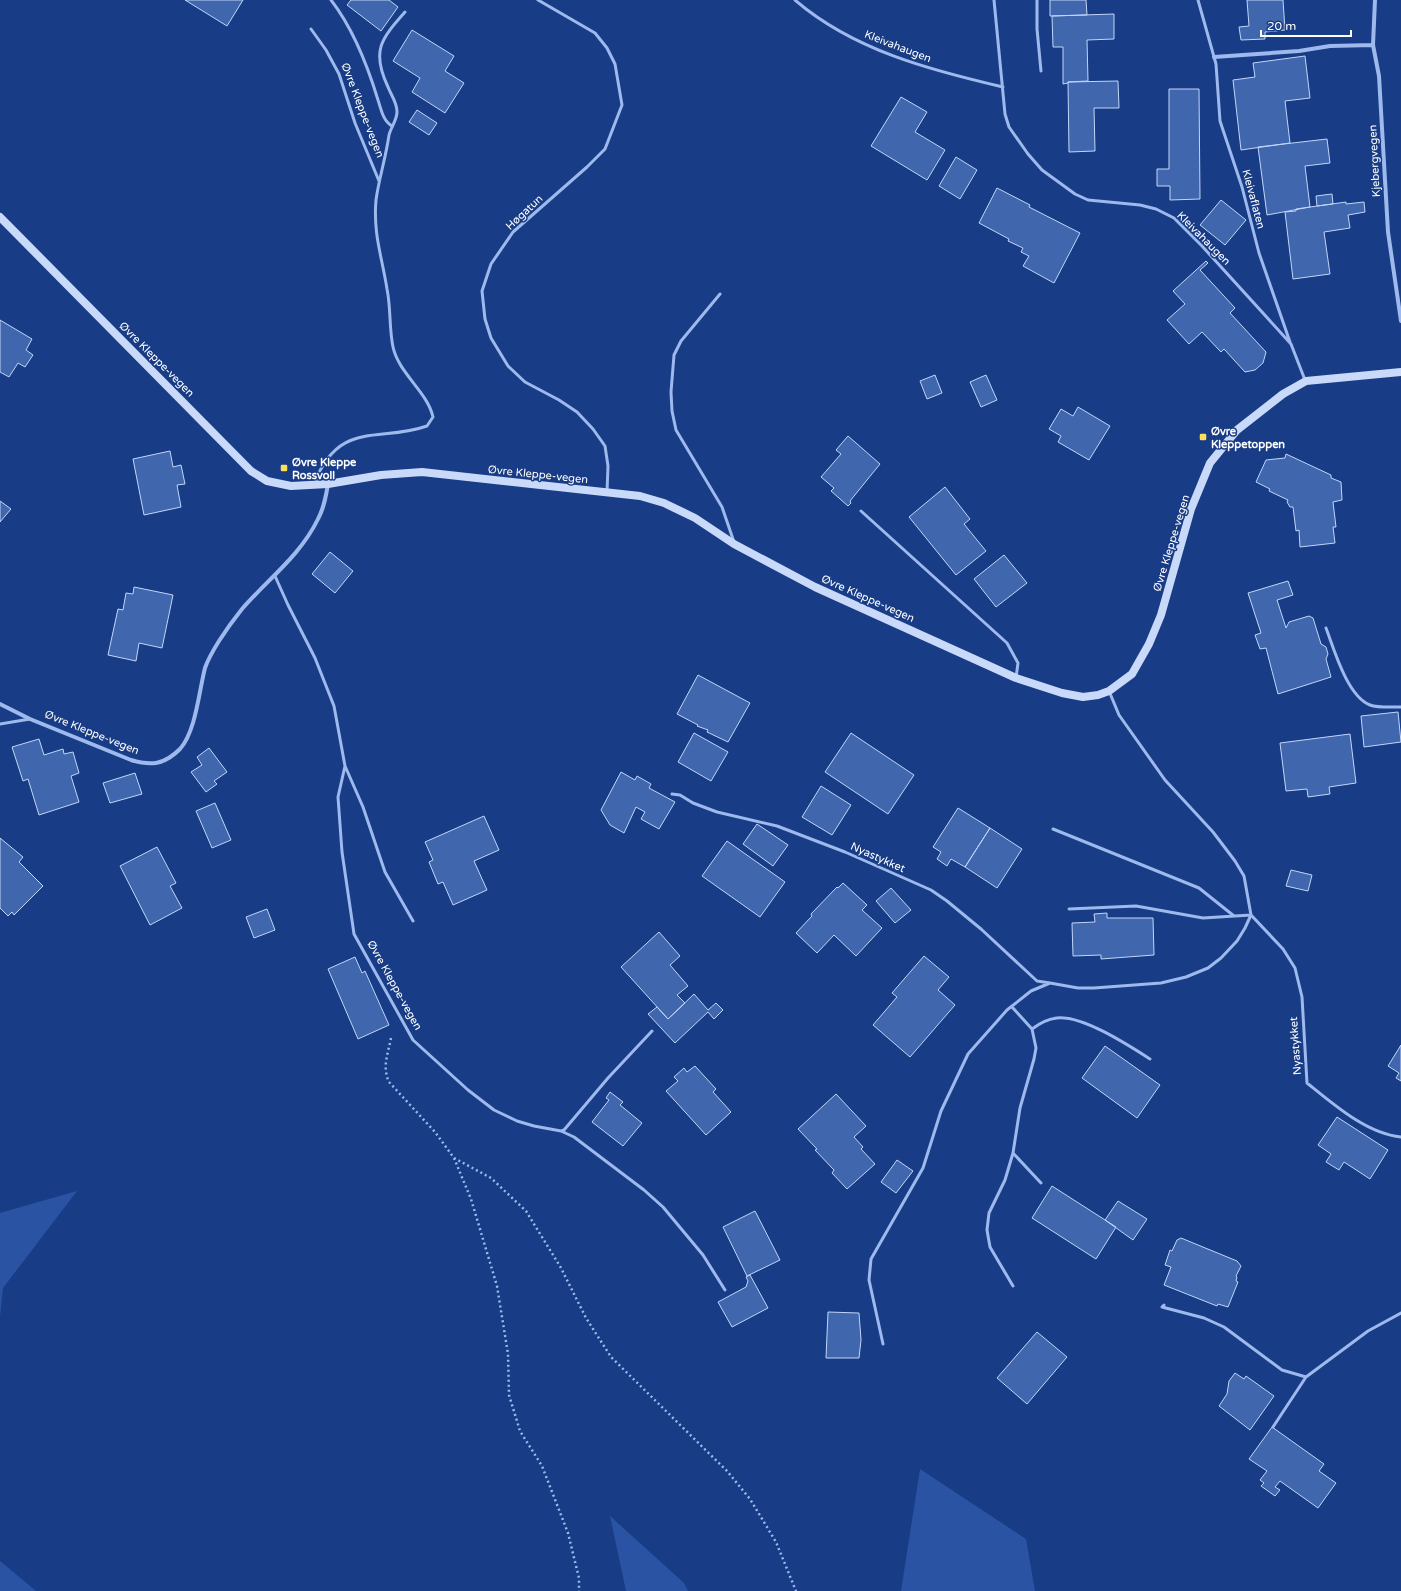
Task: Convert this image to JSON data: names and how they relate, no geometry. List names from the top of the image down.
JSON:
{
  "streets": {
    "street": ["Øvre Kleppe-vegen", "Kjebergvegen"],
    "lane": [
      "Kleivahaugen",
      "Kleivaflaten",
      "Høgatun",
      "Nyastykket"
    ]
  },
  "crossings": [
    ["Kleivahaugen", "Øvre Kleppe-vegen"],
    ["Kleivahaugen", "Kleivaflaten"],
    ["Øvre Kleppe-vegen", "Høgatun"]
  ],
  "places": {
    "transit": ["Øvre Kleppetoppen", "Øvre Kleppe Rossvoll"]
  },
  "scale_bar": "20 m"
}
